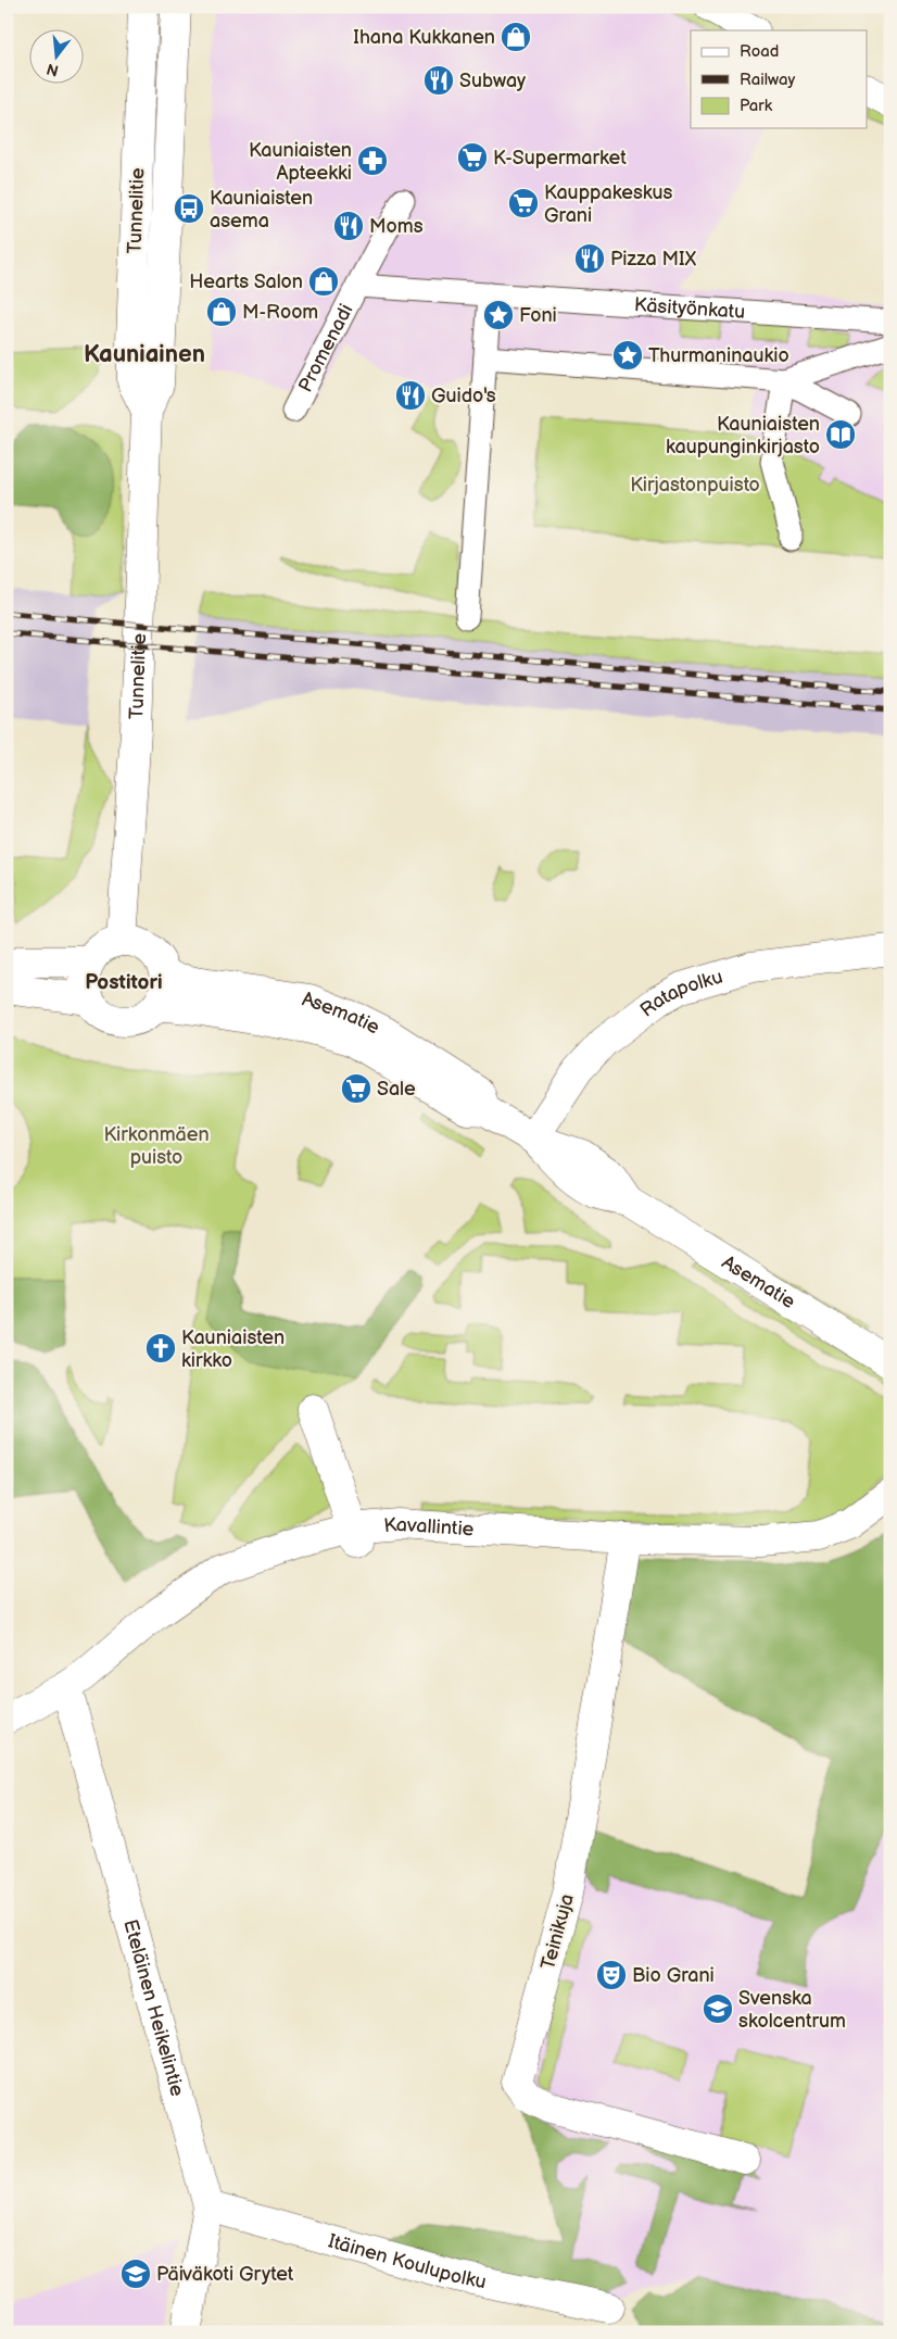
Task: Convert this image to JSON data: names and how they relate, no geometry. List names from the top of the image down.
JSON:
{
  "streets": {
    "street": [
      "Tunnelitie",
      "Käsityönkatu",
      "Promenadi",
      "Ratapolku",
      "Asematie",
      "Kavallintie",
      "Teinikuja",
      "Eteläinen Heikelintie",
      "Itäinen Koulupolku"
    ]
  },
  "crossings": [
    ["Tunnelitie", "Asematie"],
    ["Käsityönkatu", "Promenadi"],
    ["Ratapolku", "Asematie"],
    ["Kavallintie", "Teinikuja"],
    ["Kavallintie", "Eteläinen Heikelintie"],
    ["Eteläinen Heikelintie", "Itäinen Koulupolku"]
  ],
  "districts": ["Kauniainen", "Postitori"],
  "parks": ["Kirjastonpuisto", "Kirkonmäen puisto"],
  "places": {
    "shop": ["Ihana Kukkanen", "Hearts Salon", "M-Room"],
    "restaurant": [
      "Subway",
      "Moms",
      "Pizza MIX",
      "Guido's"
    ],
    "supermarket": ["K-Supermarket", "Kauppakeskus Grani", "Sale"],
    "pharmacy": ["Kauniaisten Apteekki"],
    "bus stop": ["Kauniaisten asema"],
    "place": ["Foni", "Thurmaninaukio"],
    "library": ["Kauniaisten kaupunginkirjasto"],
    "church": ["Kauniaisten kirkko"],
    "theatre": ["Bio Grani"],
    "school or university": ["Svenska skolcentrum", "Päiväkoti Grytet"]
  },
  "legend": ["Road", "Railway", "Park"],
  "north": "bottom"
}
